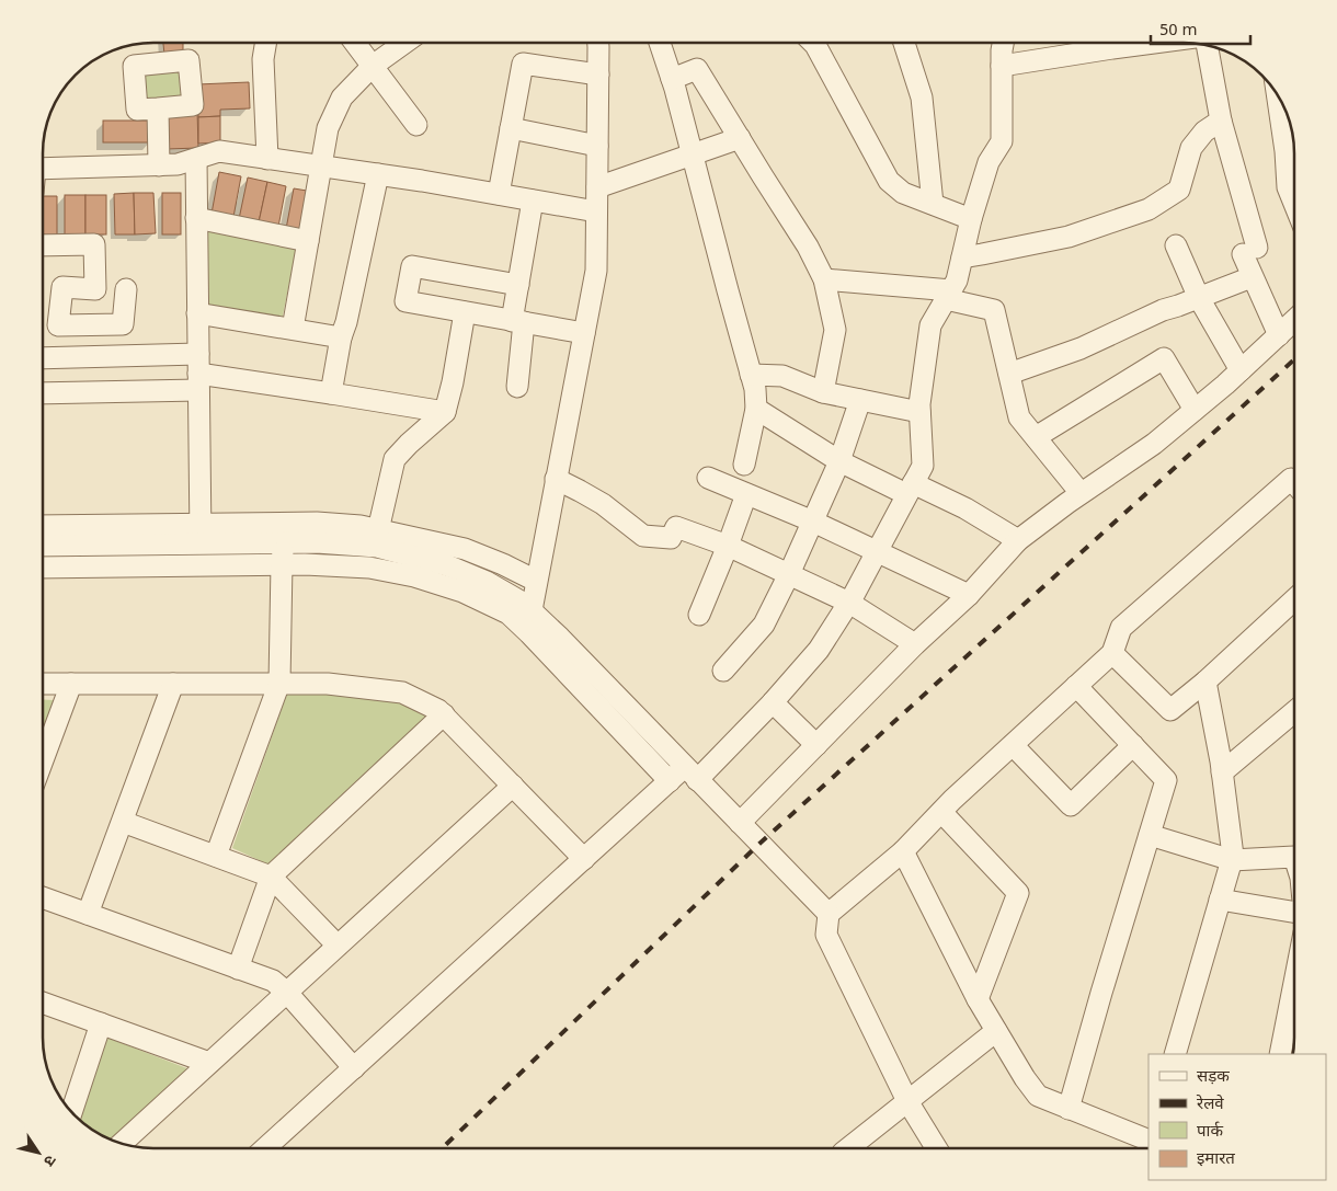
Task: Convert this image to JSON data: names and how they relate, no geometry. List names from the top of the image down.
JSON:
{
  "legend": [
    "सड़क",
    "रेलवे",
    "पार्क",
    "इमारत"
  ],
  "scale_bar": "50 m",
  "north": "bottom right"
}
